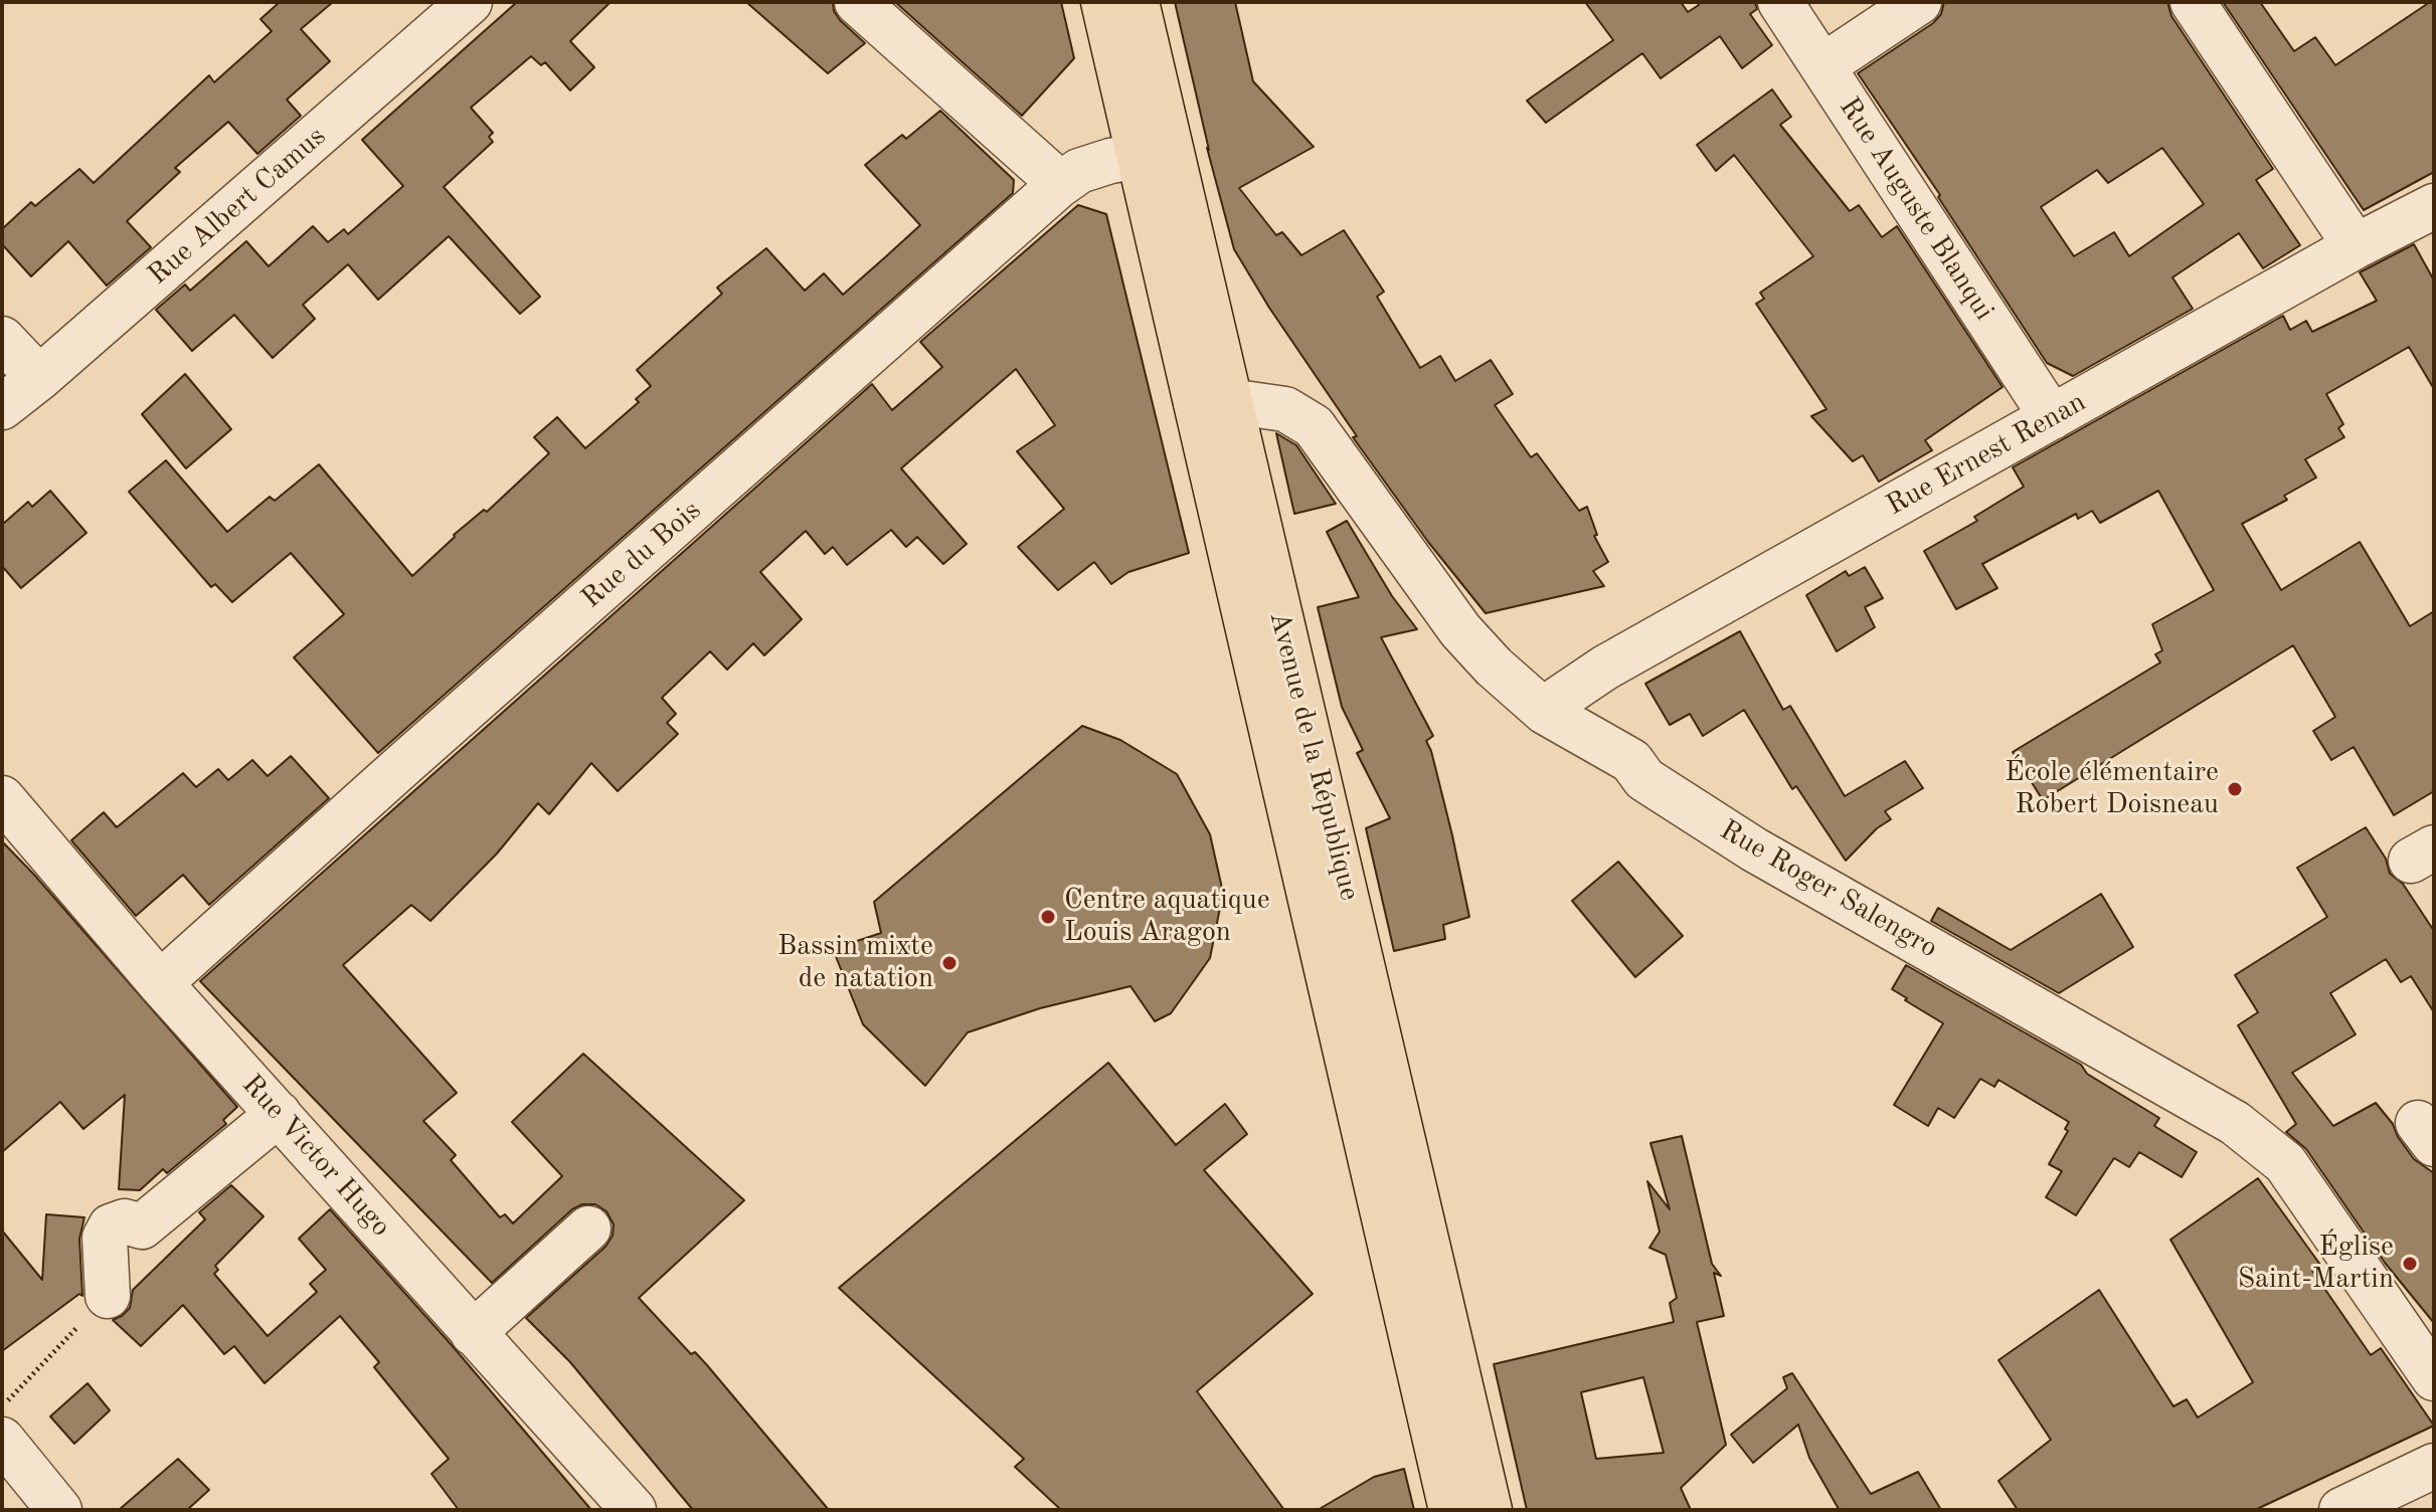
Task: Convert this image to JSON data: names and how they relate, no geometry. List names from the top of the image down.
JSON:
{
  "streets": {
    "main road": ["Avenue de la République"],
    "street": [
      "Rue Albert Camus",
      "Rue Auguste Blanqui",
      "Rue Ernest Renan",
      "Rue du Bois",
      "Rue Roger Salengro",
      "Rue Victor Hugo"
    ]
  },
  "crossings": [
    ["Rue Auguste Blanqui", "Rue Ernest Renan"],
    ["Rue Ernest Renan", "Rue Roger Salengro"],
    ["Rue du Bois", "Avenue de la République"],
    ["Rue du Bois", "Rue Victor Hugo"],
    ["Avenue de la République", "Rue Roger Salengro"]
  ],
  "places": [
    "École élémentaire Robert Doisneau",
    "Centre aquatique Louis Aragon",
    "Bassin mixte de natation",
    "Église Saint-Martin"
  ]
}
